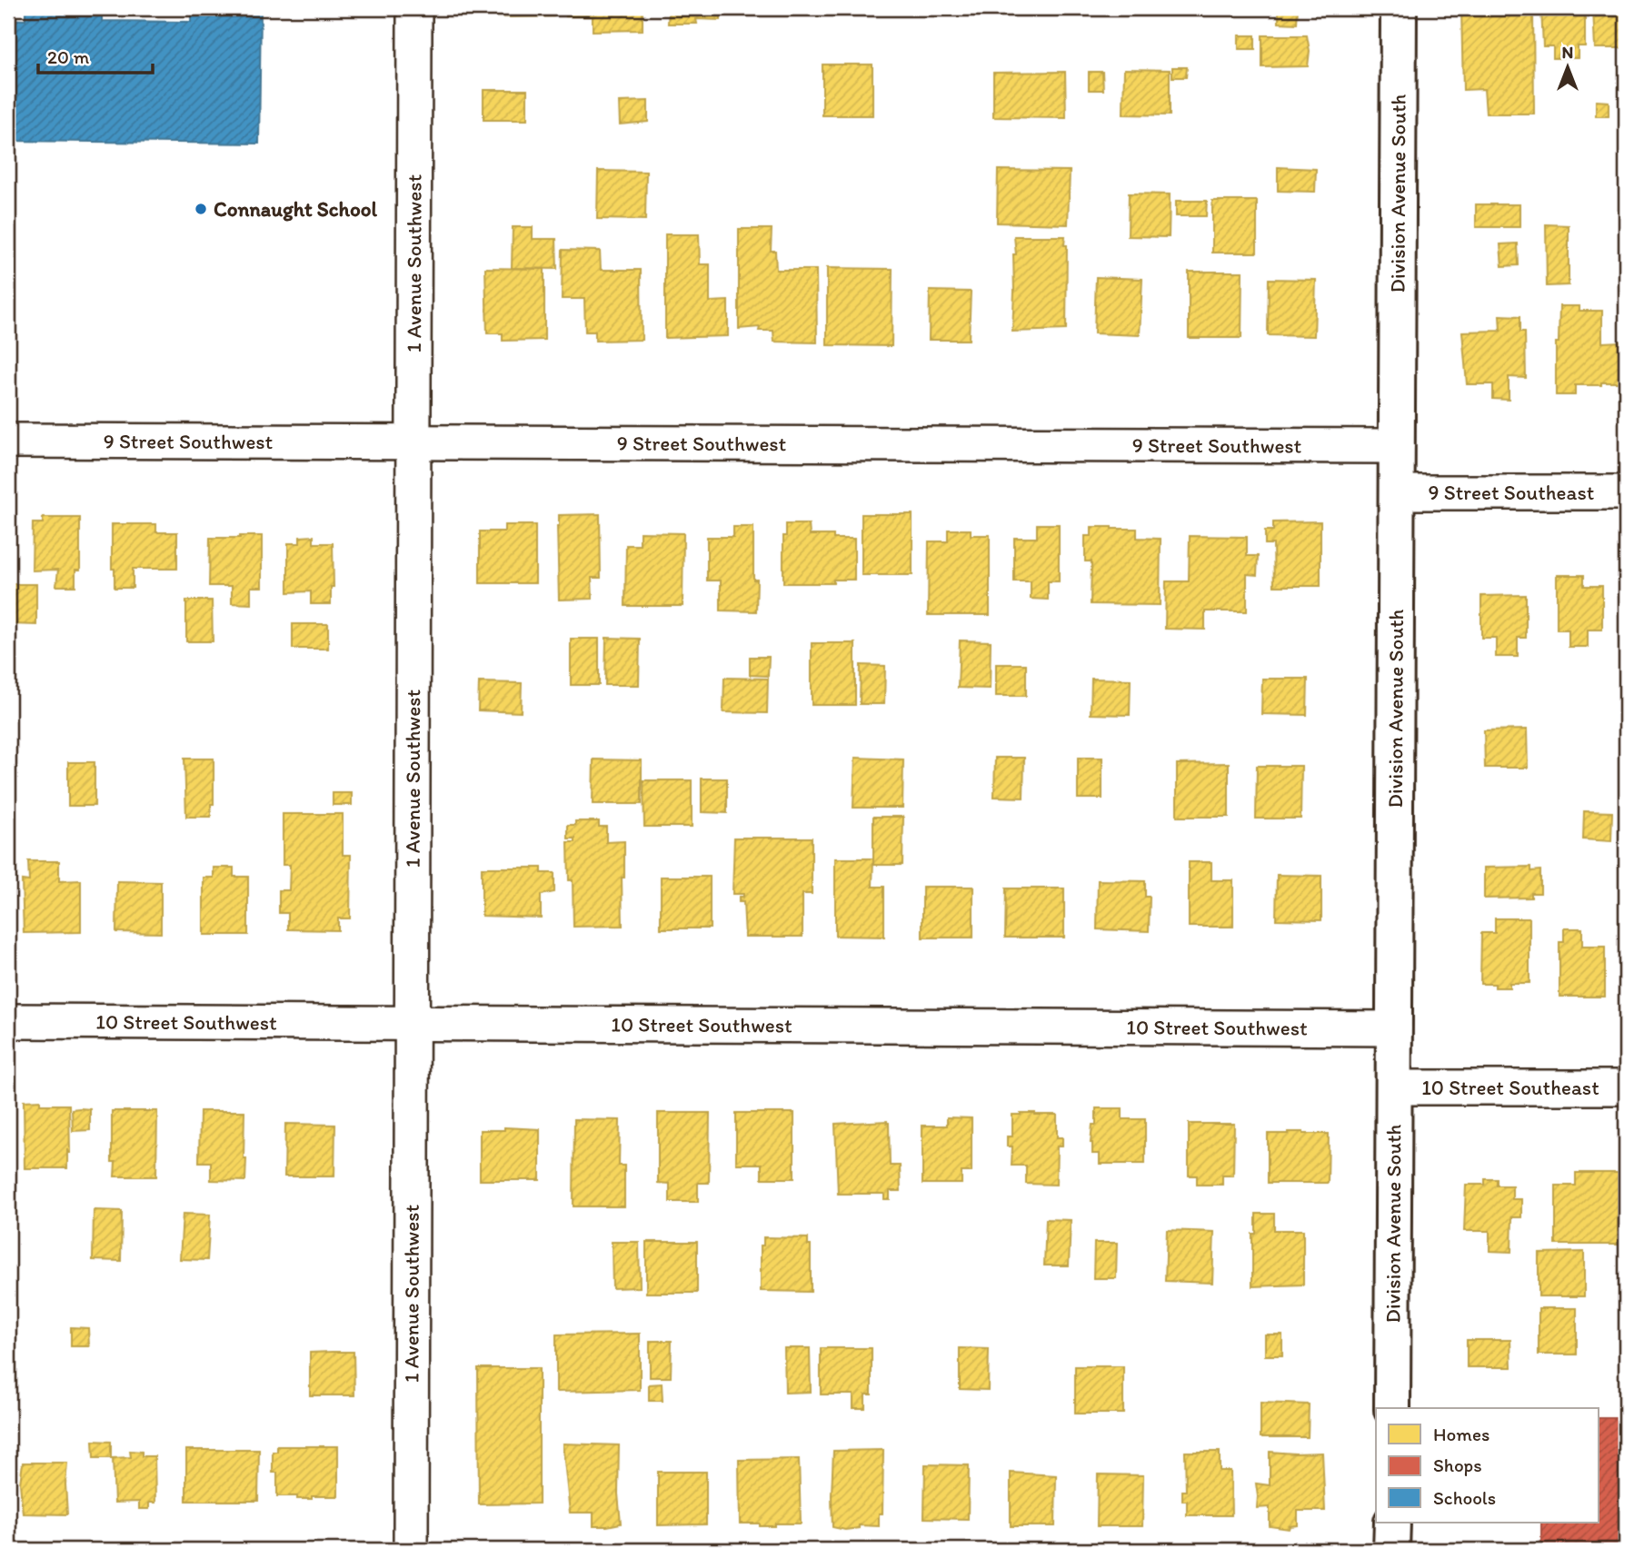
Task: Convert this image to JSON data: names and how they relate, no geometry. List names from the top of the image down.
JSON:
{
  "streets": {
    "street": [
      "Division Avenue South",
      "1 Avenue Southwest",
      "9 Street Southwest",
      "9 Street Southeast",
      "10 Street Southwest",
      "10 Street Southeast"
    ]
  },
  "crossings": [
    ["Division Avenue South", "9 Street Southwest"],
    ["Division Avenue South", "9 Street Southeast"],
    ["Division Avenue South", "10 Street Southwest"],
    ["Division Avenue South", "10 Street Southeast"],
    ["1 Avenue Southwest", "9 Street Southwest"],
    ["1 Avenue Southwest", "10 Street Southwest"]
  ],
  "places": ["Connaught School"],
  "legend": ["Homes", "Shops", "Schools"],
  "scale_bar": "20 m",
  "north": "top"
}
